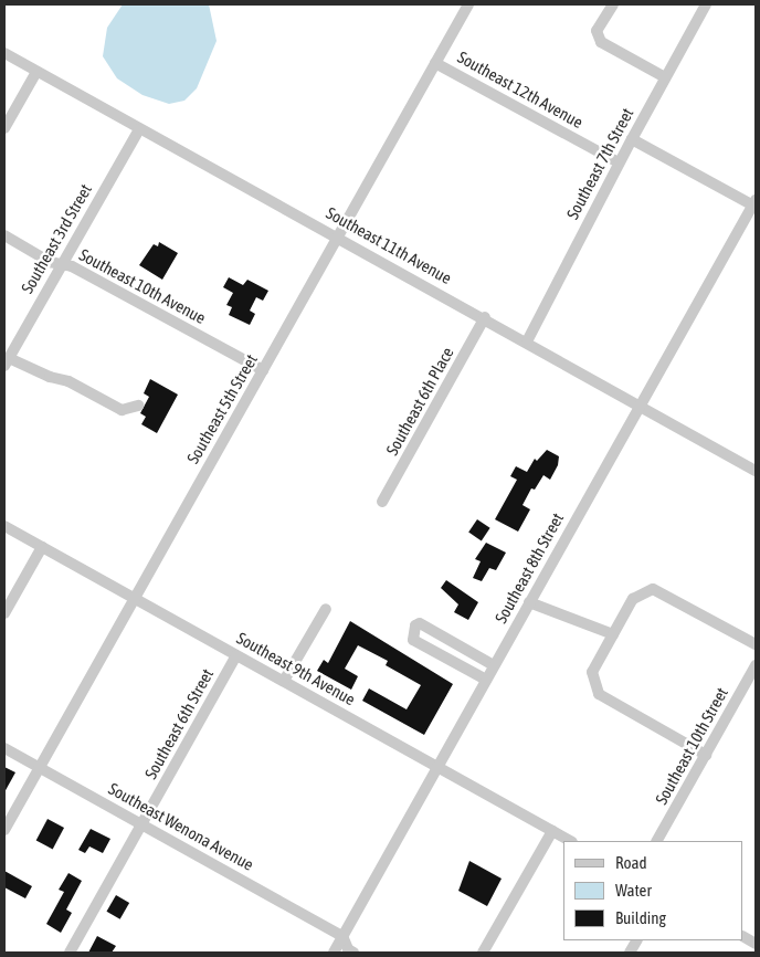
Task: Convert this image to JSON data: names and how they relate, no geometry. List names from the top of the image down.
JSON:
{
  "streets": {
    "street": [
      "Southeast 12th Avenue",
      "Southeast 7th Street",
      "Southeast 3rd Street",
      "Southeast 11th Avenue",
      "Southeast 10th Avenue",
      "Southeast 6th Place",
      "Southeast 5th Street",
      "Southeast 8th Street",
      "Southeast 9th Avenue",
      "Southeast 6th Street",
      "Southeast 10th Street",
      "Southeast Wenona Avenue"
    ]
  },
  "crossings": [
    ["Southeast 12th Avenue", "Southeast 7th Street"],
    ["Southeast 12th Avenue", "Southeast 5th Street"],
    ["Southeast 7th Street", "Southeast 11th Avenue"],
    ["Southeast 3rd Street", "Southeast 11th Avenue"],
    ["Southeast 3rd Street", "Southeast 10th Avenue"],
    ["Southeast 11th Avenue", "Southeast 6th Place"],
    ["Southeast 11th Avenue", "Southeast 5th Street"],
    ["Southeast 11th Avenue", "Southeast 8th Street"],
    ["Southeast 10th Avenue", "Southeast 5th Street"],
    ["Southeast 5th Street", "Southeast 9th Avenue"],
    ["Southeast 5th Street", "Southeast Wenona Avenue"],
    ["Southeast 8th Street", "Southeast 9th Avenue"],
    ["Southeast 8th Street", "Southeast Wenona Avenue"],
    ["Southeast 9th Avenue", "Southeast 6th Street"],
    ["Southeast 6th Street", "Southeast Wenona Avenue"]
  ],
  "legend": ["Road", "Water", "Building"]
}
